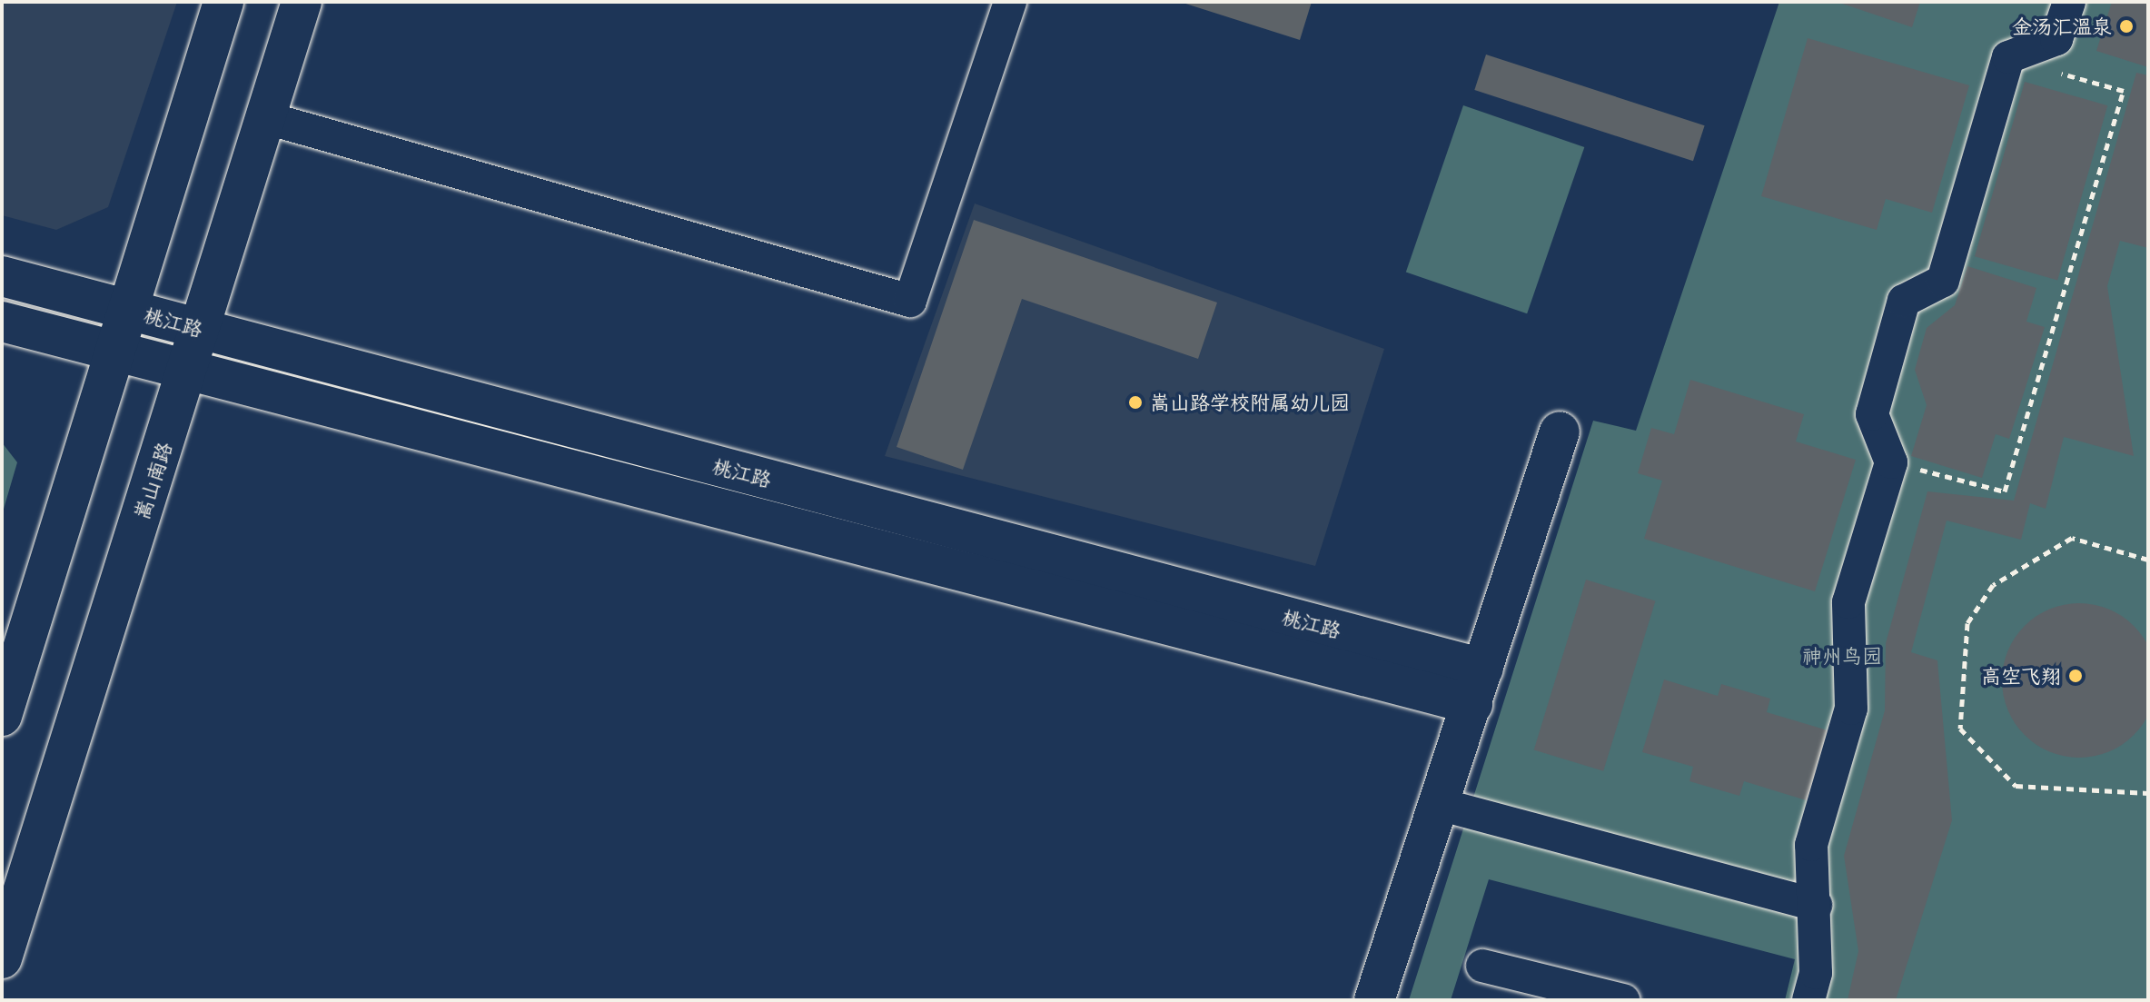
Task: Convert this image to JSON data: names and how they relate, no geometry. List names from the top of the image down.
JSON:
{
  "streets": {
    "street": ["桃江路", "嵩山南路"]
  },
  "crossings": [
    ["桃江路", "嵩山南路"]
  ],
  "parks": ["神州鸟园"],
  "places": ["金汤汇温泉", "嵩山路学校附属幼儿园", "高空飞翔"]
}
